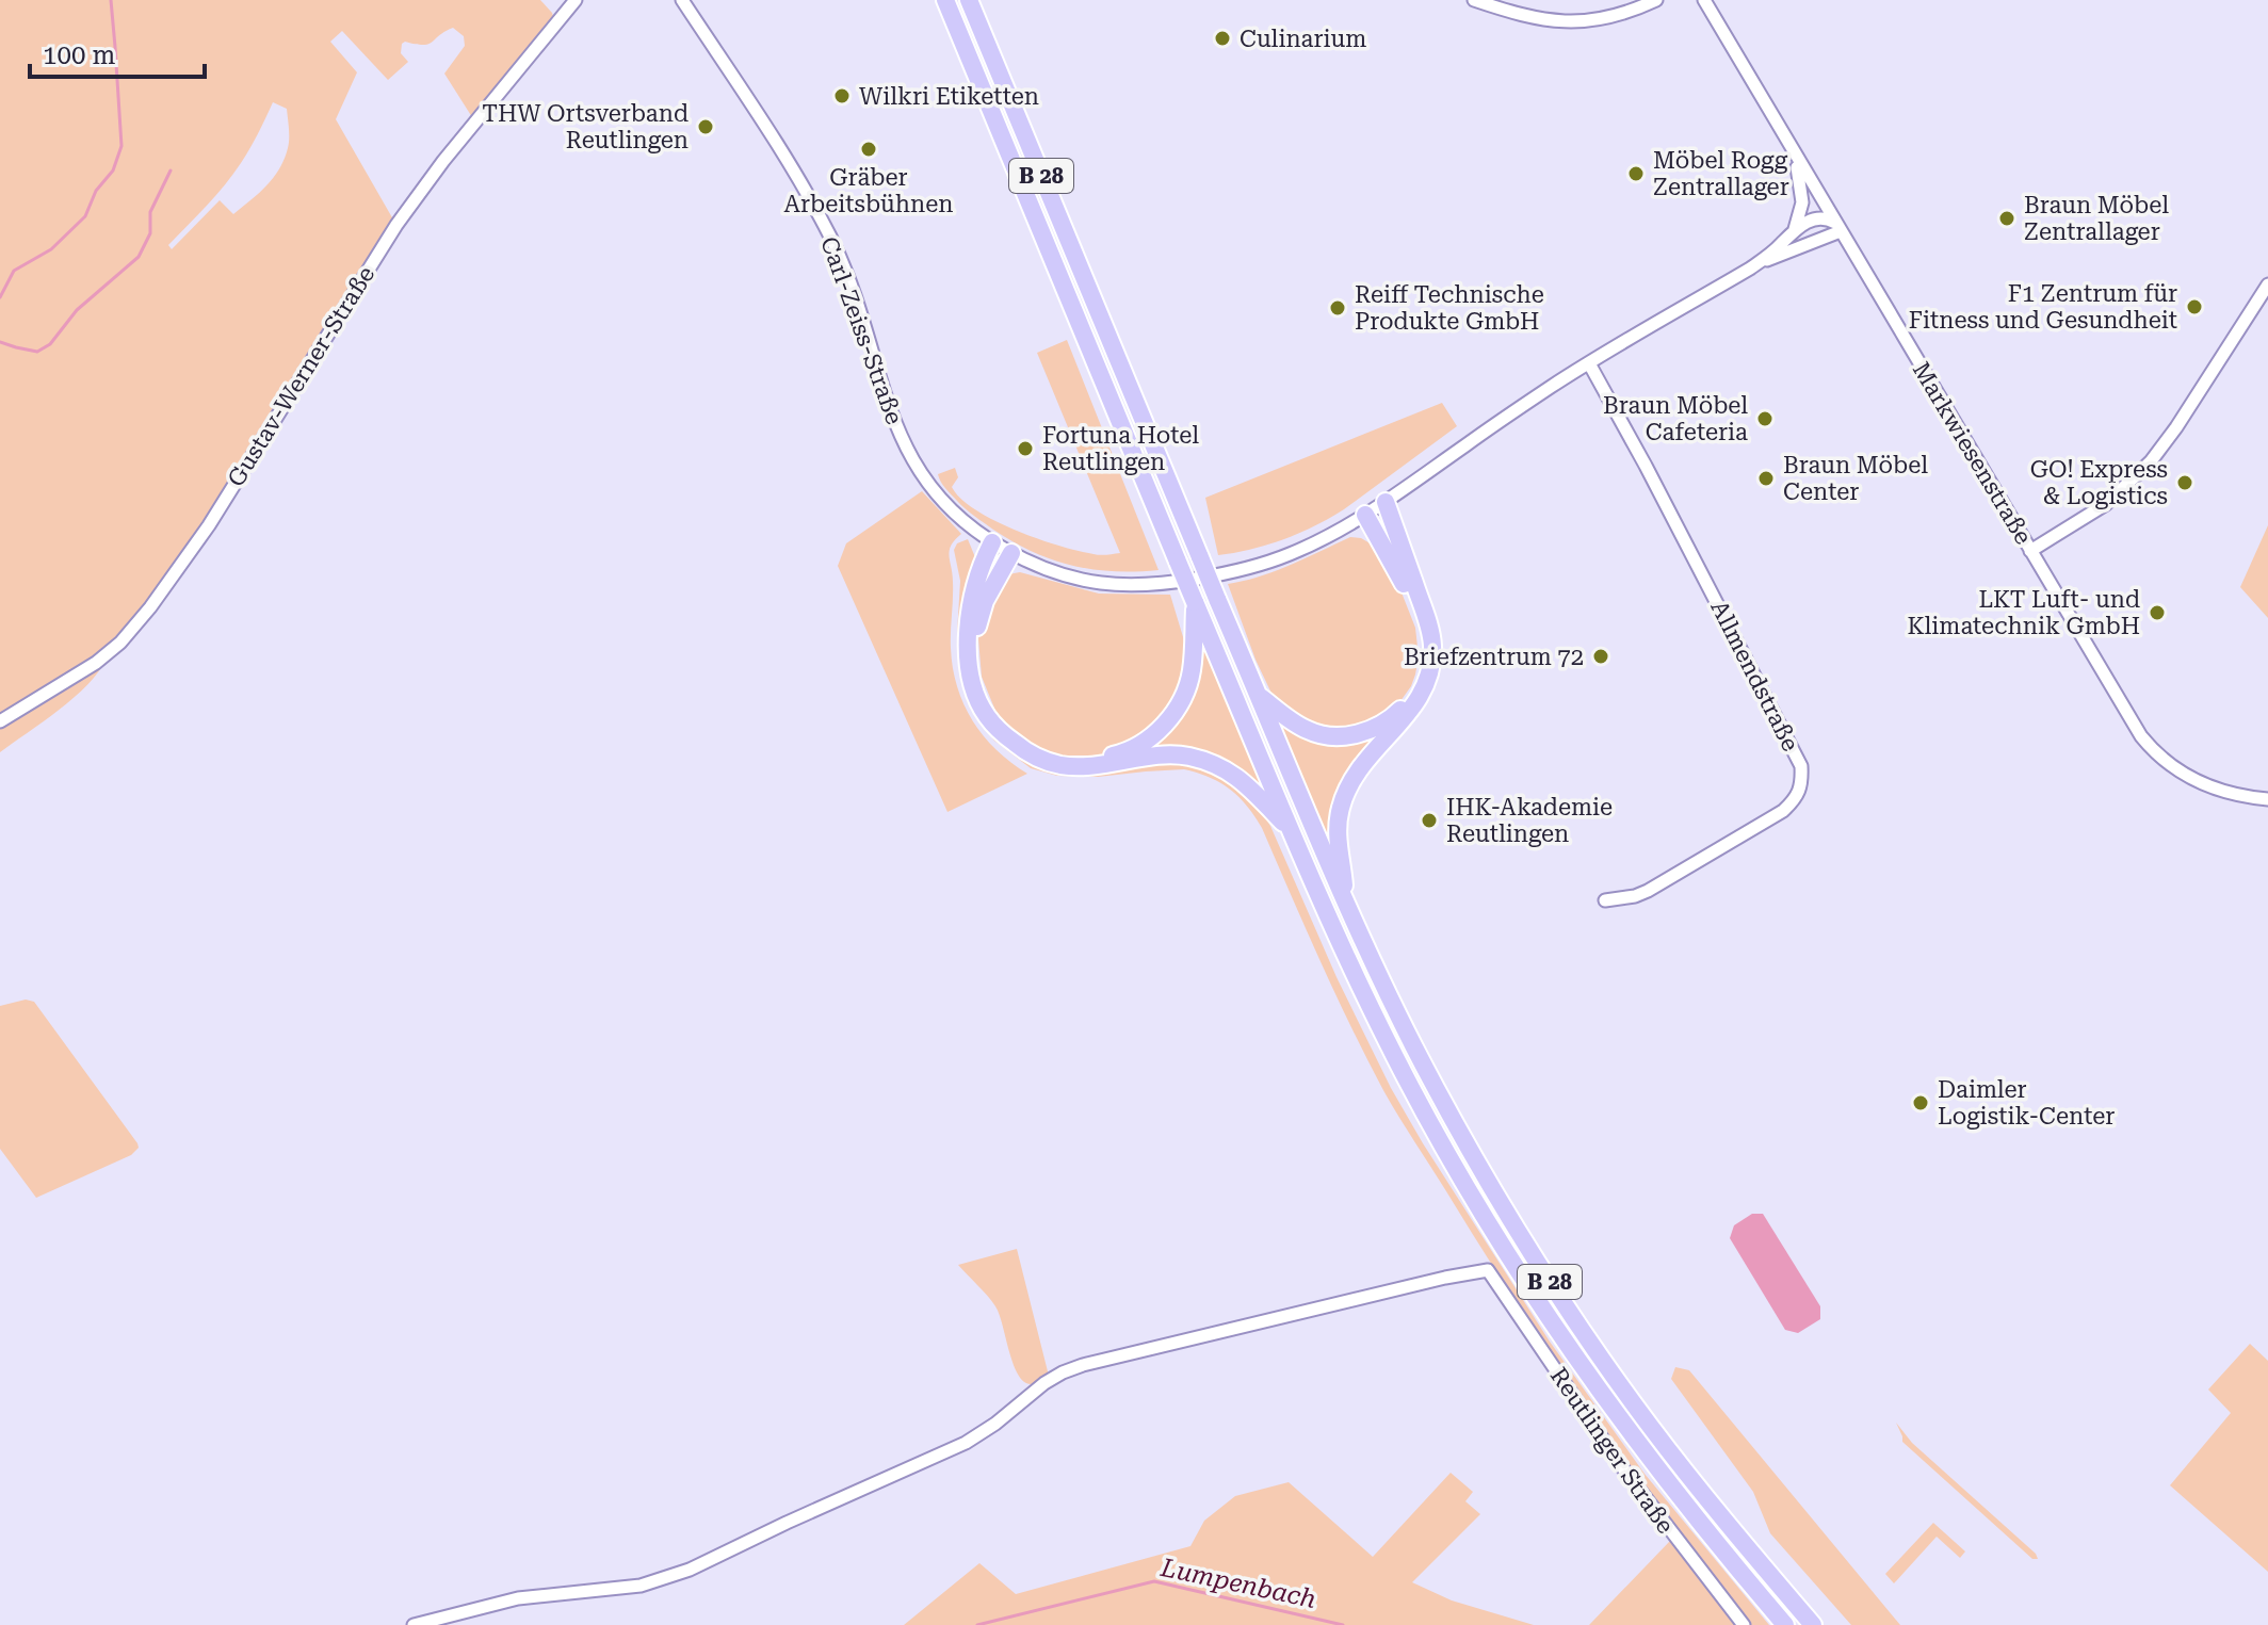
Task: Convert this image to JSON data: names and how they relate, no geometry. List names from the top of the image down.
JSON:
{
  "streets": {
    "highway": ["B 28"],
    "street": [
      "Carl-Zeiss-Straße",
      "Gustav-Werner-Straße",
      "Markwiesenstraße",
      "Allmendstraße",
      "Reutlinger Straße"
    ]
  },
  "water": ["Lumpenbach"],
  "places": [
    "Culinarium",
    "Wilkri Etiketten",
    "THW Ortsverband Reutlingen",
    "Gräber Arbeitsbühnen",
    "Möbel Rogg Zentrallager",
    "Braun Möbel Zentrallager",
    "F1 Zentrum für Fitness und Gesundheit",
    "Reiff Technische Produkte GmbH",
    "Braun Möbel Cafeteria",
    "Fortuna Hotel Reutlingen",
    "Braun Möbel Center",
    "GO! Express & Logistics",
    "LKT Luft- und Klimatechnik GmbH",
    "Briefzentrum 72",
    "IHK-Akademie Reutlingen",
    "Daimler Logistik-Center"
  ],
  "scale_bar": "100 m"
}
